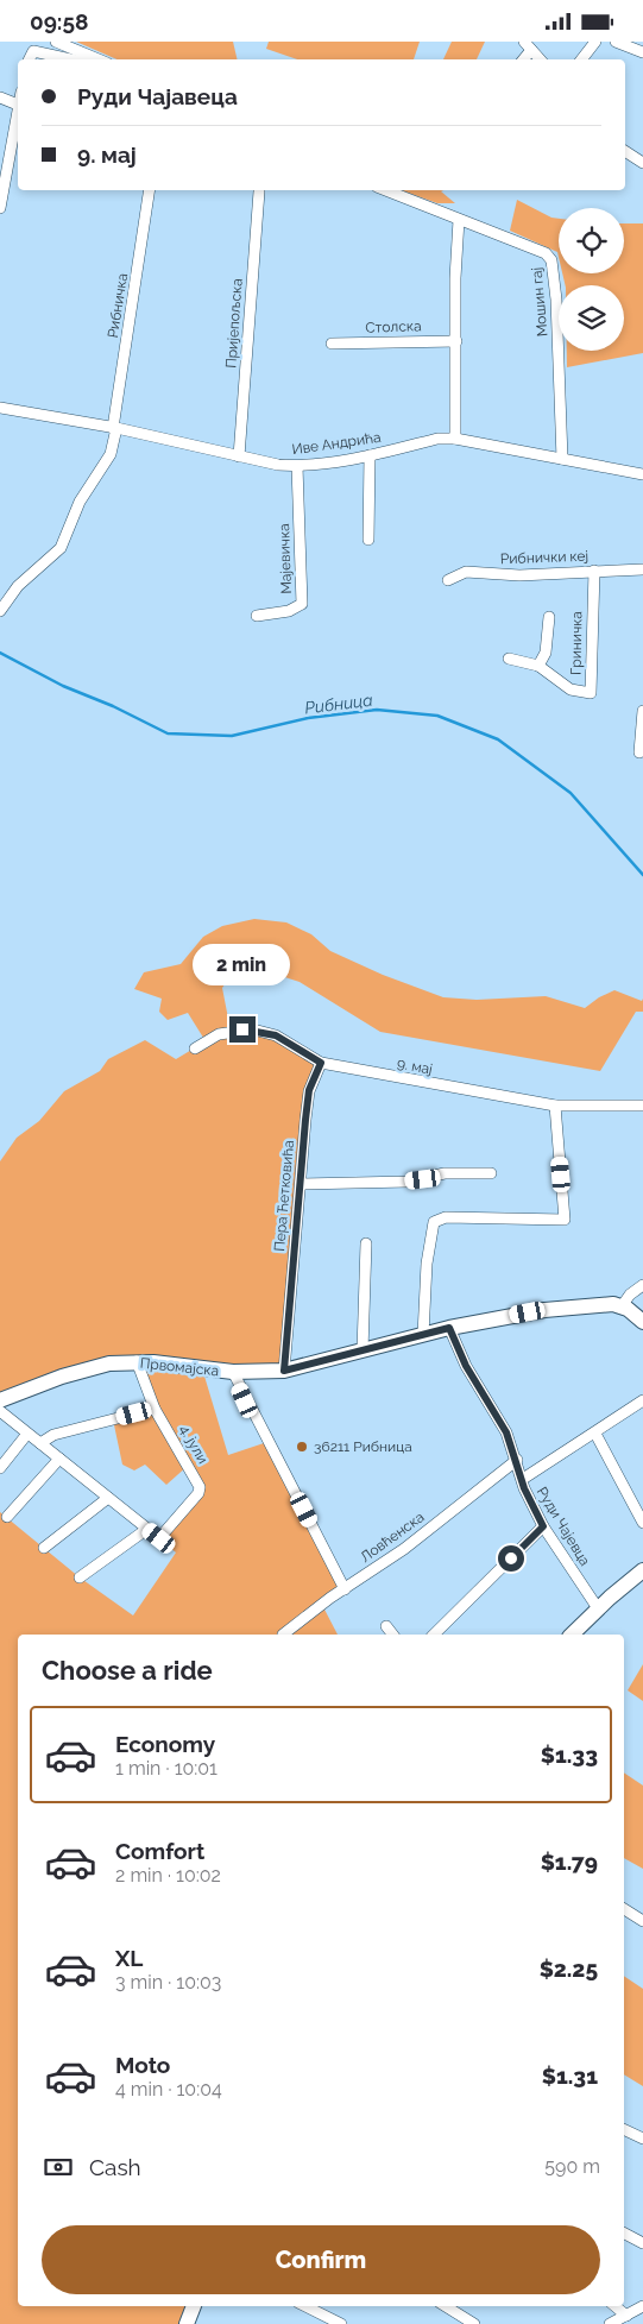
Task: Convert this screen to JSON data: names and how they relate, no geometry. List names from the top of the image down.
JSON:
{
  "streets": {
    "main road": ["Првомајска"],
    "street": [
      "Мошин гај",
      "Рибничка",
      "Пријепољска",
      "Столска",
      "Иве Андрића",
      "Рибнички кеј",
      "Мајевичка",
      "Гриничка",
      "9. мај",
      "Пера Ћетковића",
      "4. јули",
      "Руди Чајевца",
      "Ловћенска"
    ]
  },
  "crossings": [
    ["Мошин гај", "Иве Андрића"],
    ["Рибничка", "Иве Андрића"],
    ["Пријепољска", "Иве Андрића"],
    ["Иве Андрића", "Мајевичка"],
    ["Рибнички кеј", "Гриничка"],
    ["9. мај", "Пера Ћетковића"],
    ["Пера Ћетковића", "Првомајска"],
    ["Првомајска", "4. јули"],
    ["Првомајска", "Руди Чајевца"],
    ["Руди Чајевца", "Ловћенска"]
  ],
  "water": ["Рибница"],
  "places": ["36211 Рибница"],
  "page": {
    "status": "09:58",
    "banner": ["Руди Чајавеца", "9. мај"],
    "bubble": "2 min",
    "heading": "Choose a ride",
    "list": [
      {
        "name": "Economy",
        "note": "1 min · 10:01",
        "value": "$1.33"
      },
      {
        "name": "Comfort",
        "note": "2 min · 10:02",
        "value": "$1.79"
      },
      {
        "name": "XL",
        "note": "3 min · 10:03",
        "value": "$2.25"
      },
      {
        "name": "Moto",
        "note": "4 min · 10:04",
        "value": "$1.31"
      }
    ],
    "pay": ["Cash", "590 m"],
    "buttons": "Confirm"
  }
}
